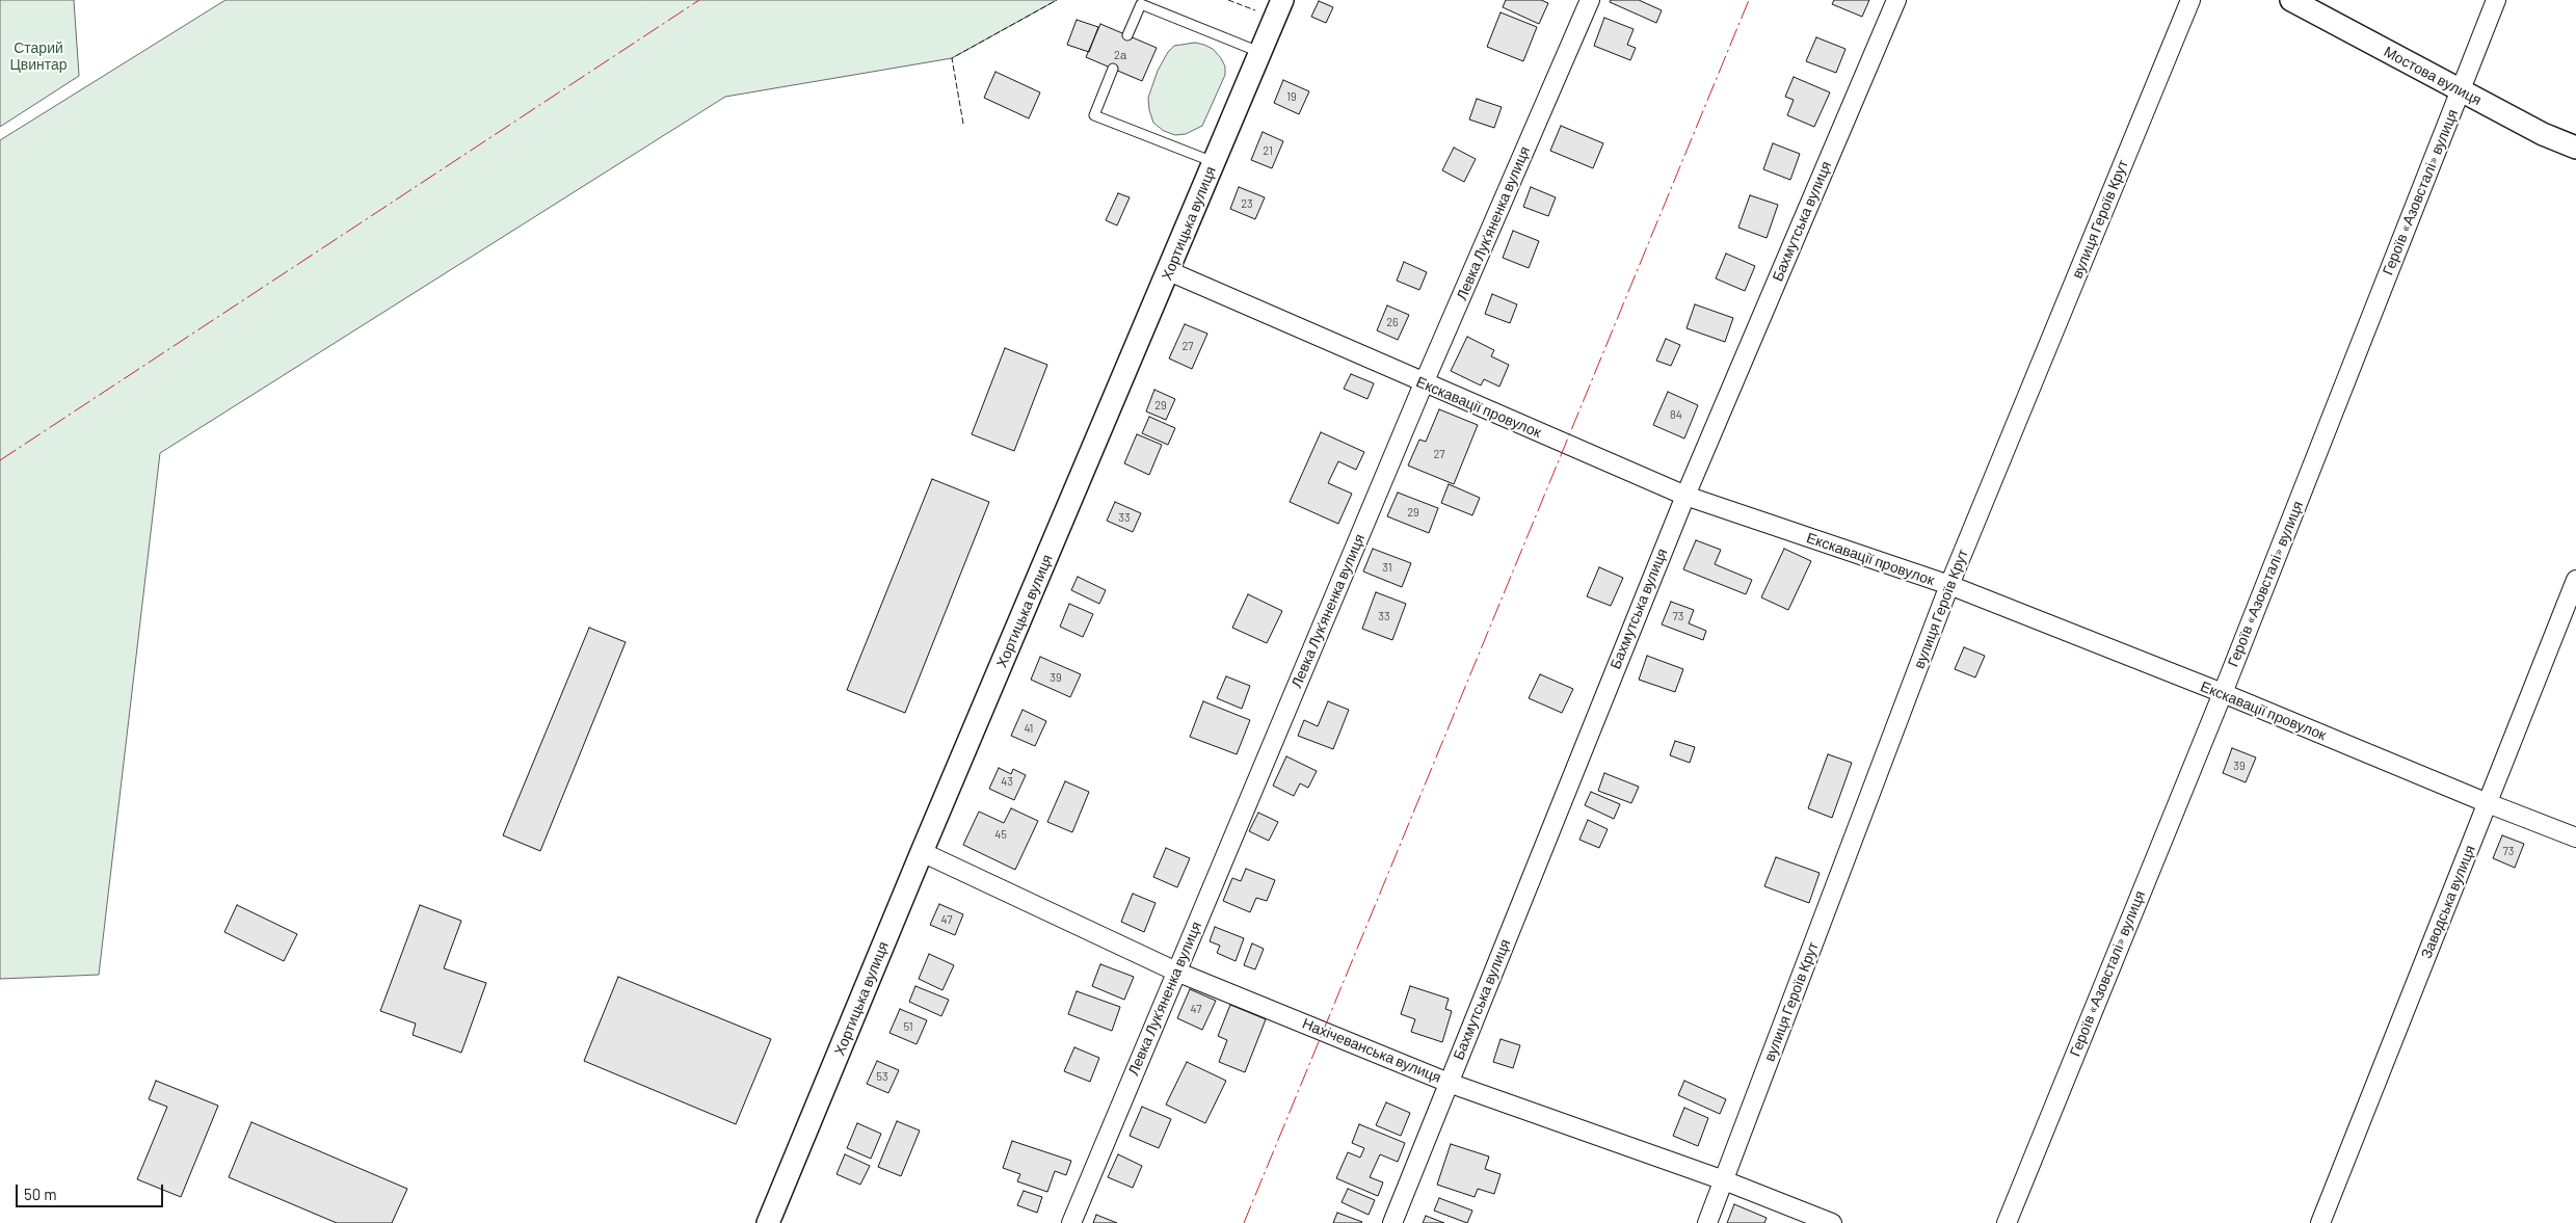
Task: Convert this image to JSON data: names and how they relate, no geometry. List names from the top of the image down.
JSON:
{
  "streets": {
    "street": [
      "Мостова вулиця",
      "Героїв «Азовсталі» вулиця",
      "вулиця Героїв Крут",
      "Бахмутська вулиця",
      "Хортицька вулиця",
      "Левка Лук'яненка вулиця",
      "Екскавації провулок",
      "Заводська вулиця",
      "Нахічеванська вулиця"
    ]
  },
  "crossings": [
    ["Мостова вулиця", "Героїв «Азовсталі» вулиця"],
    ["Героїв «Азовсталі» вулиця", "Екскавації провулок"],
    ["вулиця Героїв Крут", "Екскавації провулок"],
    ["вулиця Героїв Крут", "Нахічеванська вулиця"],
    ["Бахмутська вулиця", "Екскавації провулок"],
    ["Бахмутська вулиця", "Нахічеванська вулиця"],
    ["Хортицька вулиця", "Екскавації провулок"],
    ["Хортицька вулиця", "Нахічеванська вулиця"],
    ["Левка Лук'яненка вулиця", "Екскавації провулок"],
    ["Левка Лук'яненка вулиця", "Нахічеванська вулиця"],
    ["Екскавації провулок", "Заводська вулиця"]
  ],
  "parks": ["Старий Цвинтар"],
  "house_numbers": [
    "2а",
    "19",
    "21",
    "23",
    "26",
    "27",
    "29",
    "84",
    "27",
    "29",
    "33",
    "31",
    "33",
    "73",
    "39",
    "41",
    "39",
    "43",
    "45",
    "73",
    "47",
    "47",
    "51",
    "53"
  ],
  "scale_bar": "50 m"
}
